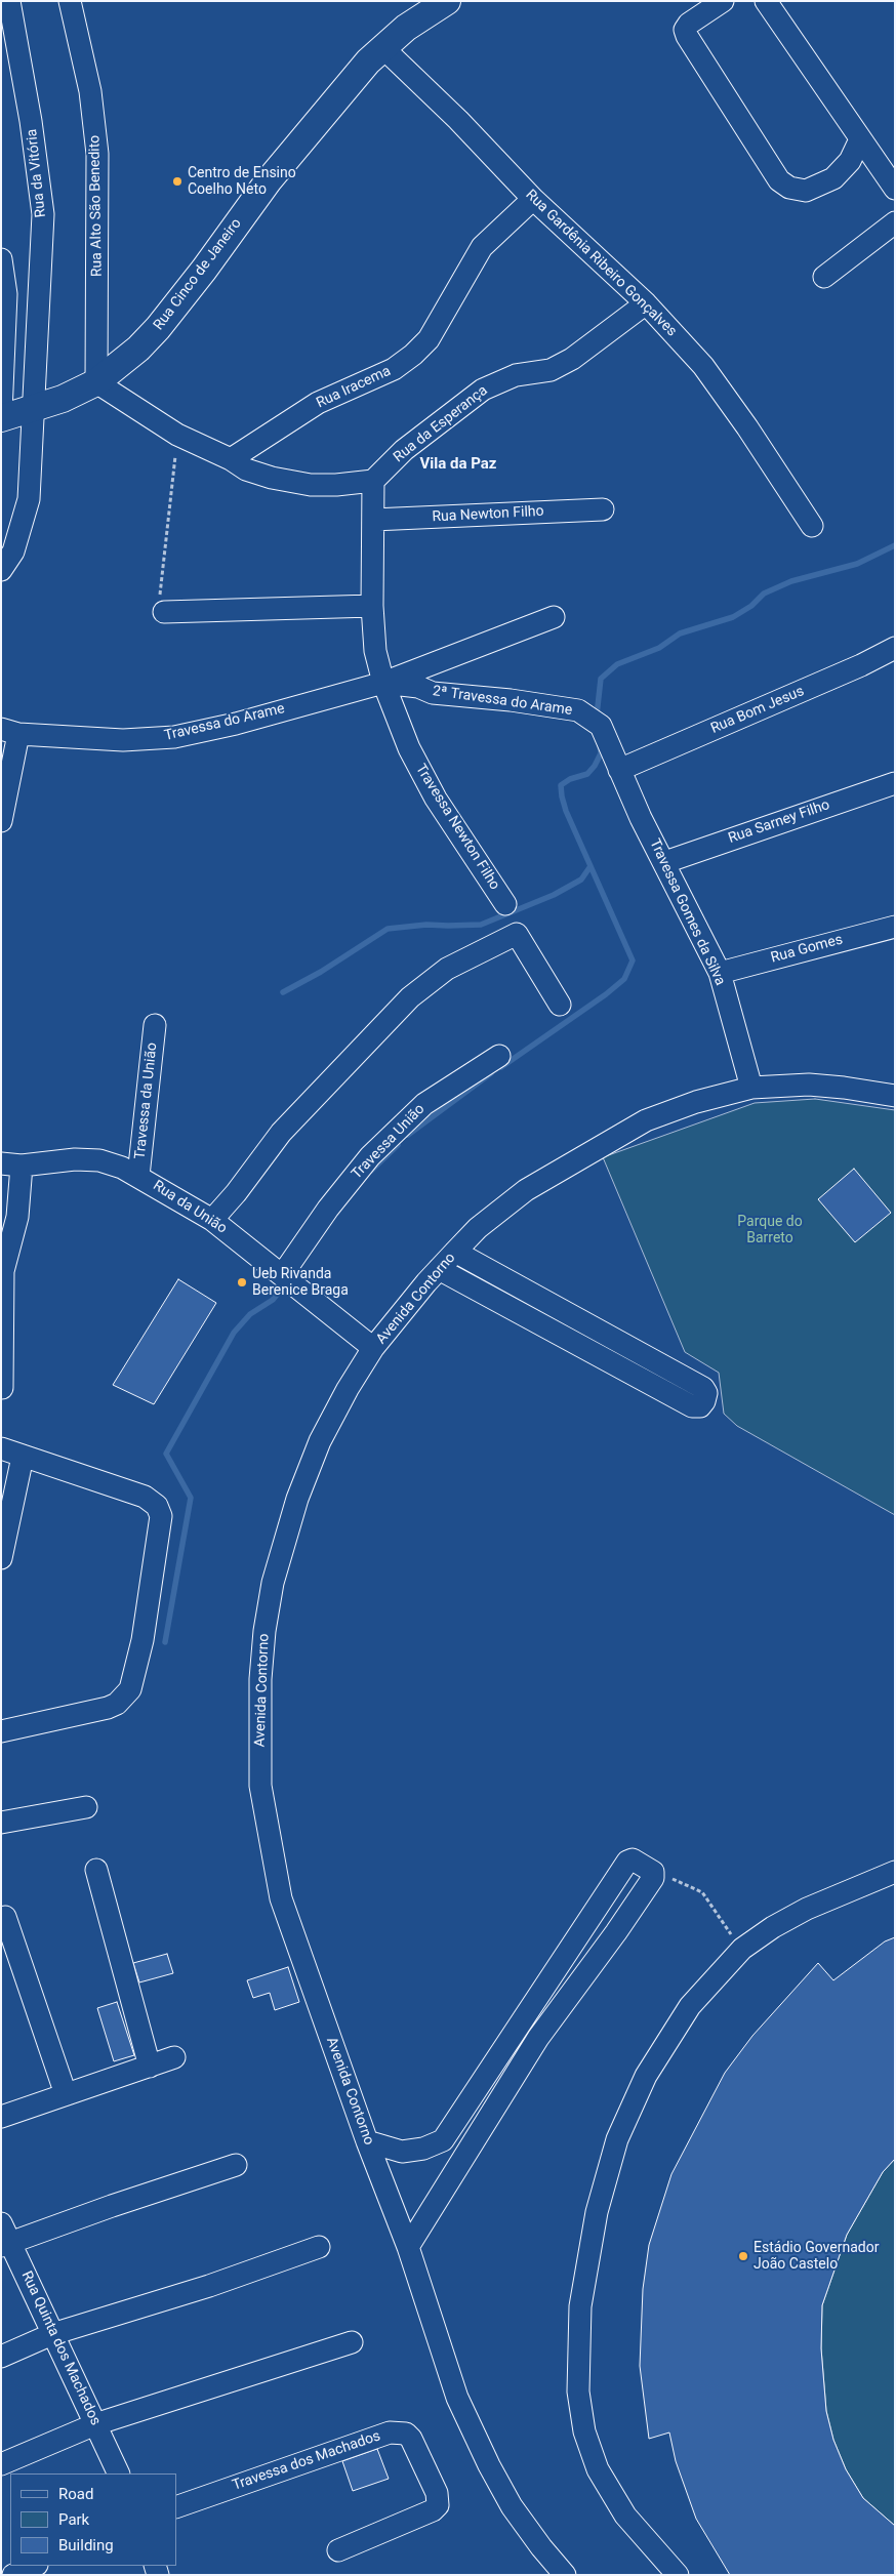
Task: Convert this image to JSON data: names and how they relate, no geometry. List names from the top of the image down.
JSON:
{
  "streets": {
    "main road": ["Rua Cinco de Janeiro"],
    "street": [
      "Rua da Vitória",
      "Rua Alto São Benedito",
      "Rua Gardênia Ribeiro Gonçalves",
      "Rua Iracema",
      "Rua da Esperança",
      "Rua Newton Filho",
      "2ª Travessa do Arame",
      "Rua Bom Jesus",
      "Travessa do Arame",
      "Rua Sarney Filho",
      "Travessa Newton Filho",
      "Travessa Gomes da Silva",
      "Rua Gomes",
      "Travessa da União",
      "Travessa União",
      "Rua da União",
      "Avenida Contorno",
      "Rua Quinta dos Machados",
      "Travessa dos Machados"
    ]
  },
  "crossings": [
    ["Rua da Vitória", "Rua Cinco de Janeiro"],
    ["Rua Alto São Benedito", "Rua Cinco de Janeiro"],
    ["Rua Gardênia Ribeiro Gonçalves", "Rua Cinco de Janeiro"],
    ["Rua Gardênia Ribeiro Gonçalves", "Rua Iracema"],
    ["Rua Gardênia Ribeiro Gonçalves", "Rua da Esperança"],
    ["Rua da Esperança", "Travessa Newton Filho"],
    ["Rua Newton Filho", "Travessa Newton Filho"],
    ["2ª Travessa do Arame", "Rua Bom Jesus"],
    ["2ª Travessa do Arame", "Travessa do Arame"],
    ["2ª Travessa do Arame", "Travessa Newton Filho"],
    ["2ª Travessa do Arame", "Travessa Gomes da Silva"],
    ["Rua Bom Jesus", "Travessa Gomes da Silva"],
    ["Travessa do Arame", "Travessa Newton Filho"],
    ["Rua Sarney Filho", "Travessa Gomes da Silva"],
    ["Travessa Gomes da Silva", "Rua Gomes"],
    ["Travessa Gomes da Silva", "Avenida Contorno"],
    ["Travessa da União", "Rua da União"],
    ["Travessa União", "Rua da União"],
    ["Rua da União", "Avenida Contorno"]
  ],
  "districts": ["Vila da Paz"],
  "parks": ["Parque do Barreto"],
  "places": ["Centro de Ensino Coelho Neto", "Ueb Rivanda Berenice Braga", "Estádio Governador João Castelo"],
  "legend": ["Road", "Park", "Building"]
}
